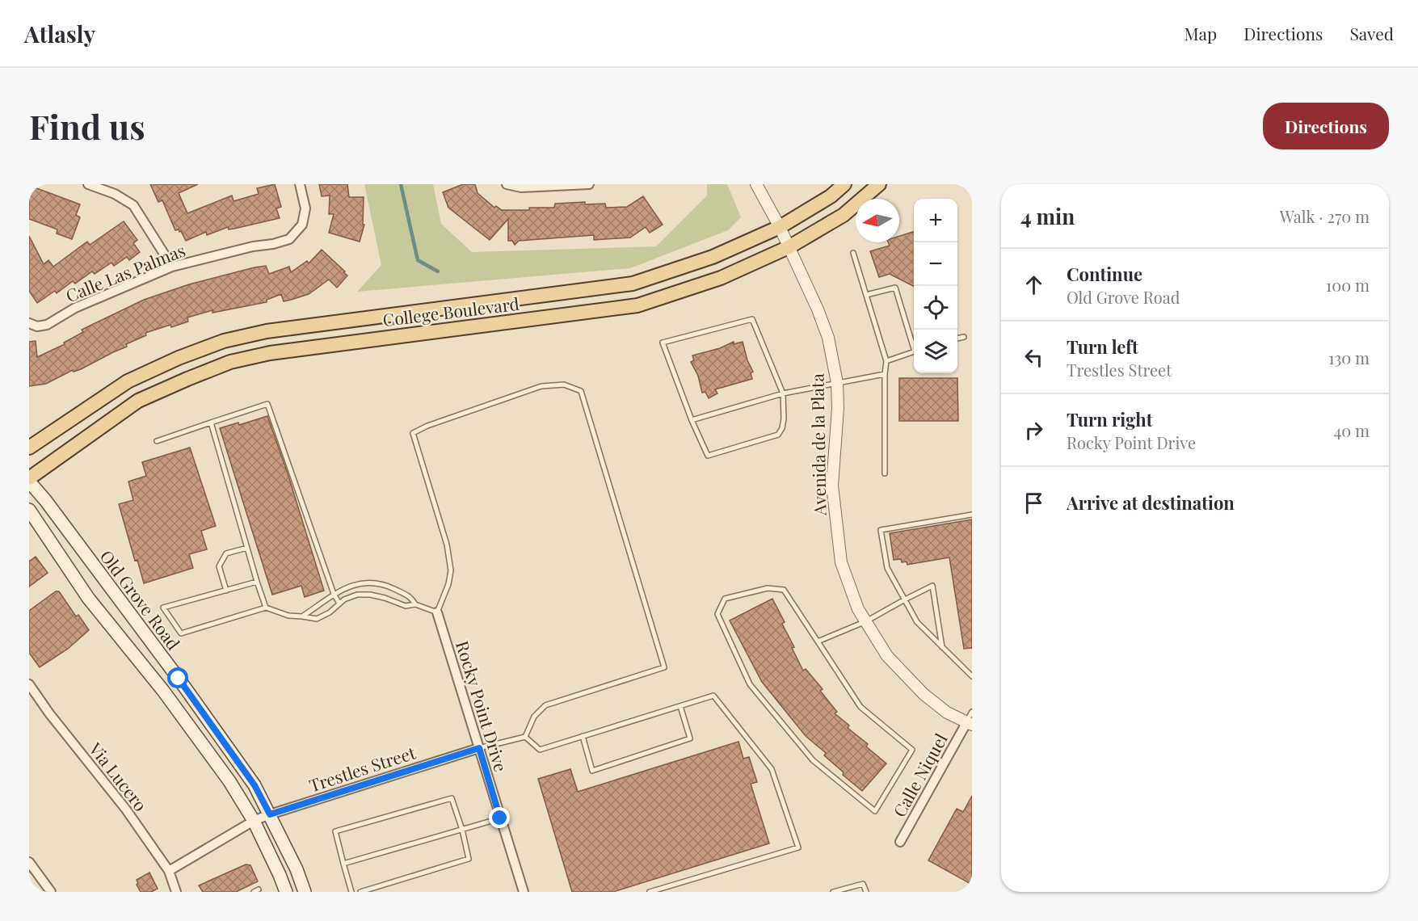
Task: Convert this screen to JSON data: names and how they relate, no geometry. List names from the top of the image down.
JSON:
{
  "streets": {
    "main road": ["College Boulevard", "Old Grove Road"],
    "street": [
      "Calle Las Palmas",
      "Avenida de la Plata",
      "Rocky Point Drive",
      "Trestles Street",
      "Calle Niquel",
      "Via Lucero"
    ]
  },
  "crossings": [
    ["College Boulevard", "Avenida de la Plata"],
    ["College Boulevard", "Old Grove Road"],
    ["Avenida de la Plata", "Calle Niquel"],
    ["Old Grove Road", "Trestles Street"],
    ["Rocky Point Drive", "Trestles Street"],
    ["Trestles Street", "Via Lucero"]
  ],
  "north": "left",
  "page": {
    "header": "Atlasly",
    "nav": ["Map", "Directions", "Saved"],
    "buttons": "Directions",
    "title": "Find us",
    "heading": ["4 min", "Walk · 270 m"],
    "map_buttons": ["+", "−"],
    "list": [
      ["Continue", "Old Grove Road", "100 m"],
      ["Turn left", "Trestles Street", "130 m"],
      ["Turn right", "Rocky Point Drive", "40 m"],
      "Arrive at destination"
    ]
  }
}
